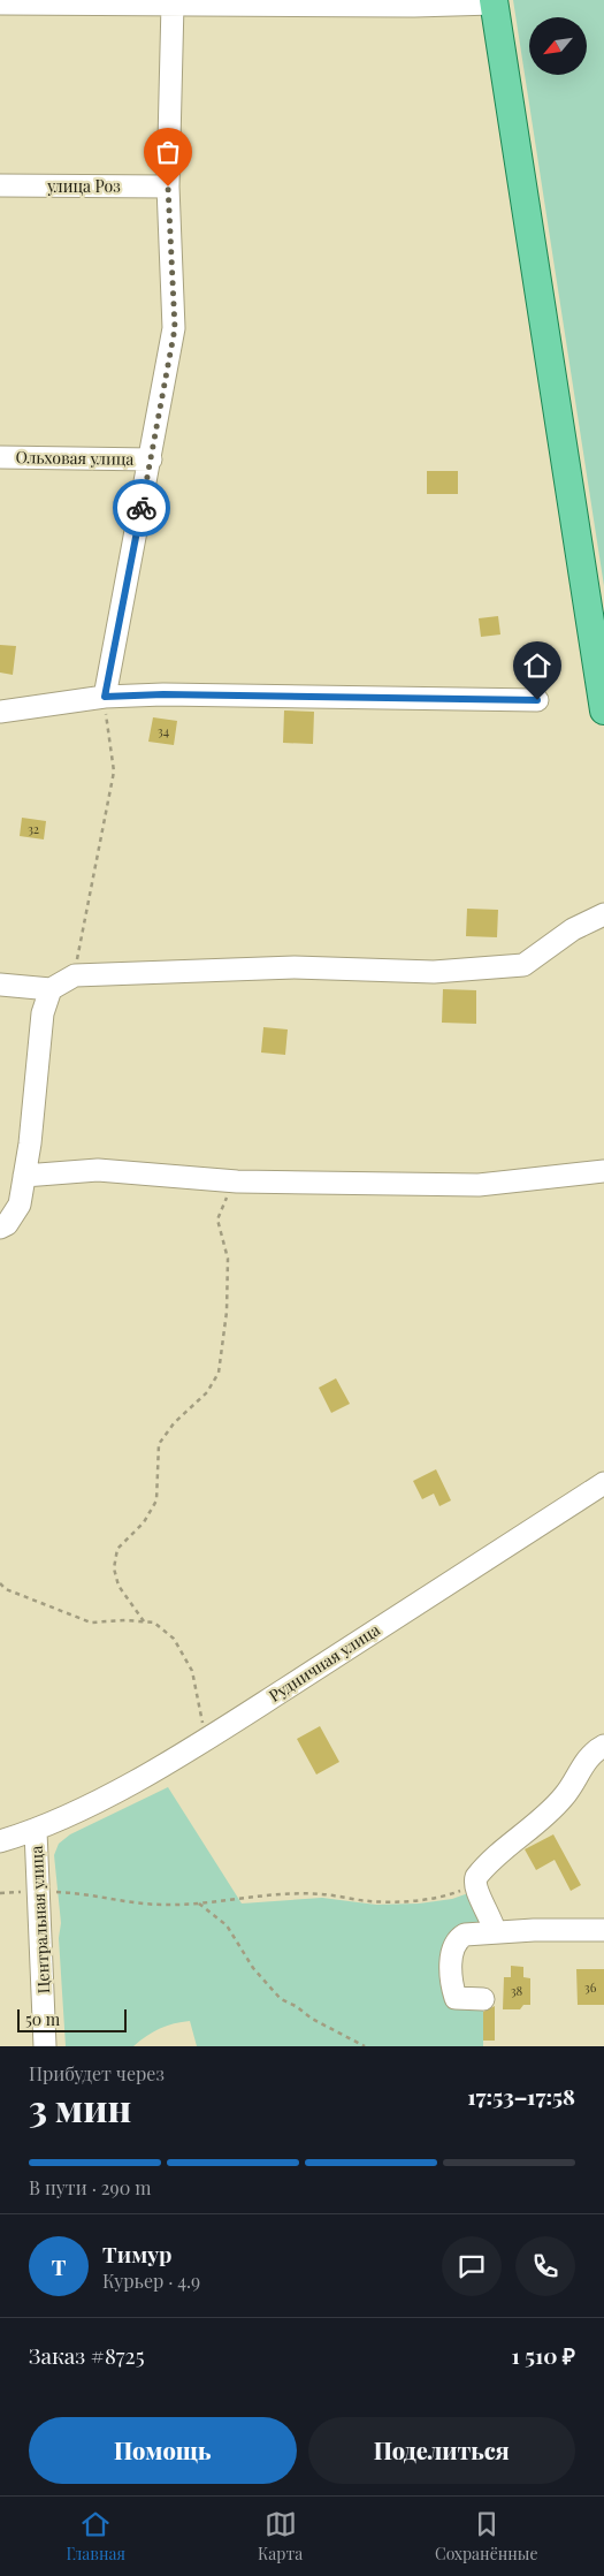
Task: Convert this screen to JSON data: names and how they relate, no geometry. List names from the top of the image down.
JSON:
{
  "streets": {
    "street": [
      "улица Роз",
      "Ольховая улица",
      "Рудничная улица",
      "Центральная улица"
    ]
  },
  "crossings": [
    ["Рудничная улица", "Центральная улица"]
  ],
  "house_numbers": [
    "34",
    "32",
    "36",
    "38"
  ],
  "scale_bar": "50 m",
  "north": "bottom left",
  "page": {
    "scale": "50 m",
    "heading": ["3 мин", "Прибудет через", "17:53–17:58"],
    "panel": [
      "Тимур",
      "Курьер · 4.9",
      "Заказ #8725",
      "1 510 ₽"
    ],
    "bar": "В пути · 290 m",
    "round": "Т",
    "buttons": ["Помощь", "Поделиться"],
    "tabs": ["Главная", "Карта", "Сохранённые"]
  }
}
